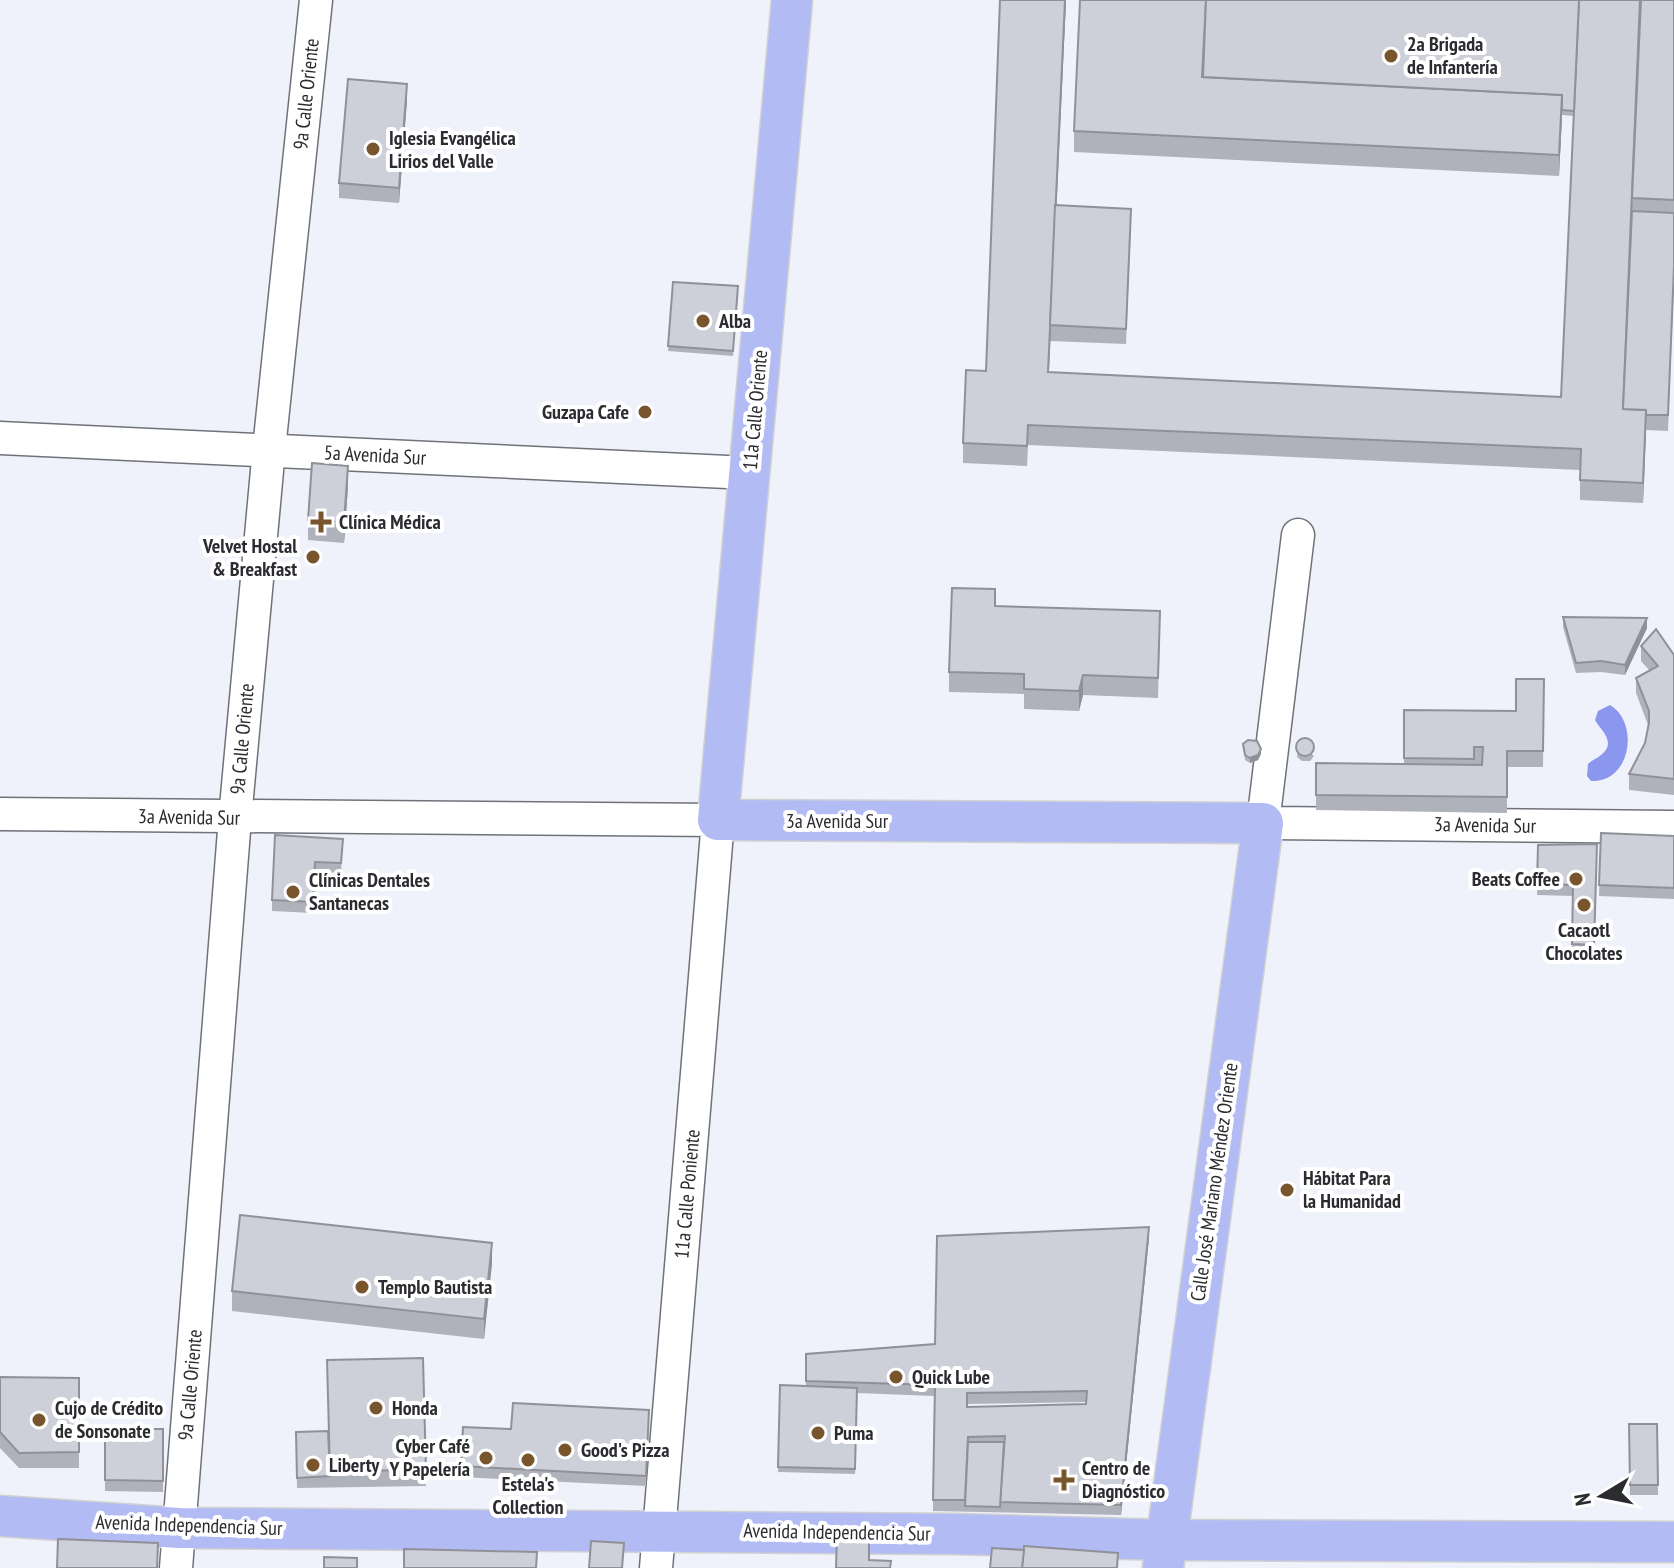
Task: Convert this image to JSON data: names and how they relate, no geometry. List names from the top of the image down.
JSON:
{
  "streets": {
    "main road": [
      "11a Calle Oriente",
      "3a Avenida Sur",
      "Calle José Mariano Méndez Oriente",
      "Avenida Independencia Sur"
    ],
    "street": ["9a Calle Oriente", "5a Avenida Sur", "11a Calle Poniente"]
  },
  "crossings": [
    ["9a Calle Oriente", "5a Avenida Sur"],
    ["9a Calle Oriente", "3a Avenida Sur"],
    ["9a Calle Oriente", "Avenida Independencia Sur"],
    ["11a Calle Oriente", "5a Avenida Sur"],
    ["11a Calle Oriente", "3a Avenida Sur"],
    ["11a Calle Oriente", "11a Calle Poniente"],
    ["3a Avenida Sur", "Calle José Mariano Méndez Oriente"],
    ["3a Avenida Sur", "11a Calle Poniente"],
    ["Calle José Mariano Méndez Oriente", "Avenida Independencia Sur"],
    ["11a Calle Poniente", "Avenida Independencia Sur"]
  ],
  "places": {
    "other": [
      "2a Brigada de Infantería",
      "Iglesia Evangélica Lirios del Valle",
      "Alba",
      "Guzapa Cafe",
      "Velvet Hostal & Breakfast",
      "Beats Coffee",
      "Clínicas Dentales Santanecas",
      "Cacaotl Chocolates",
      "Hábitat Para la Humanidad",
      "Templo Bautista",
      "Quick Lube",
      "Honda",
      "Cujo de Crédito de Sonsonate",
      "Puma",
      "Good's Pizza",
      "Cyber Café Y Papelería",
      "Estela's Collection",
      "Liberty"
    ],
    "health": ["Clínica Médica", "Centro de Diagnóstico"]
  },
  "north": "left"
}
